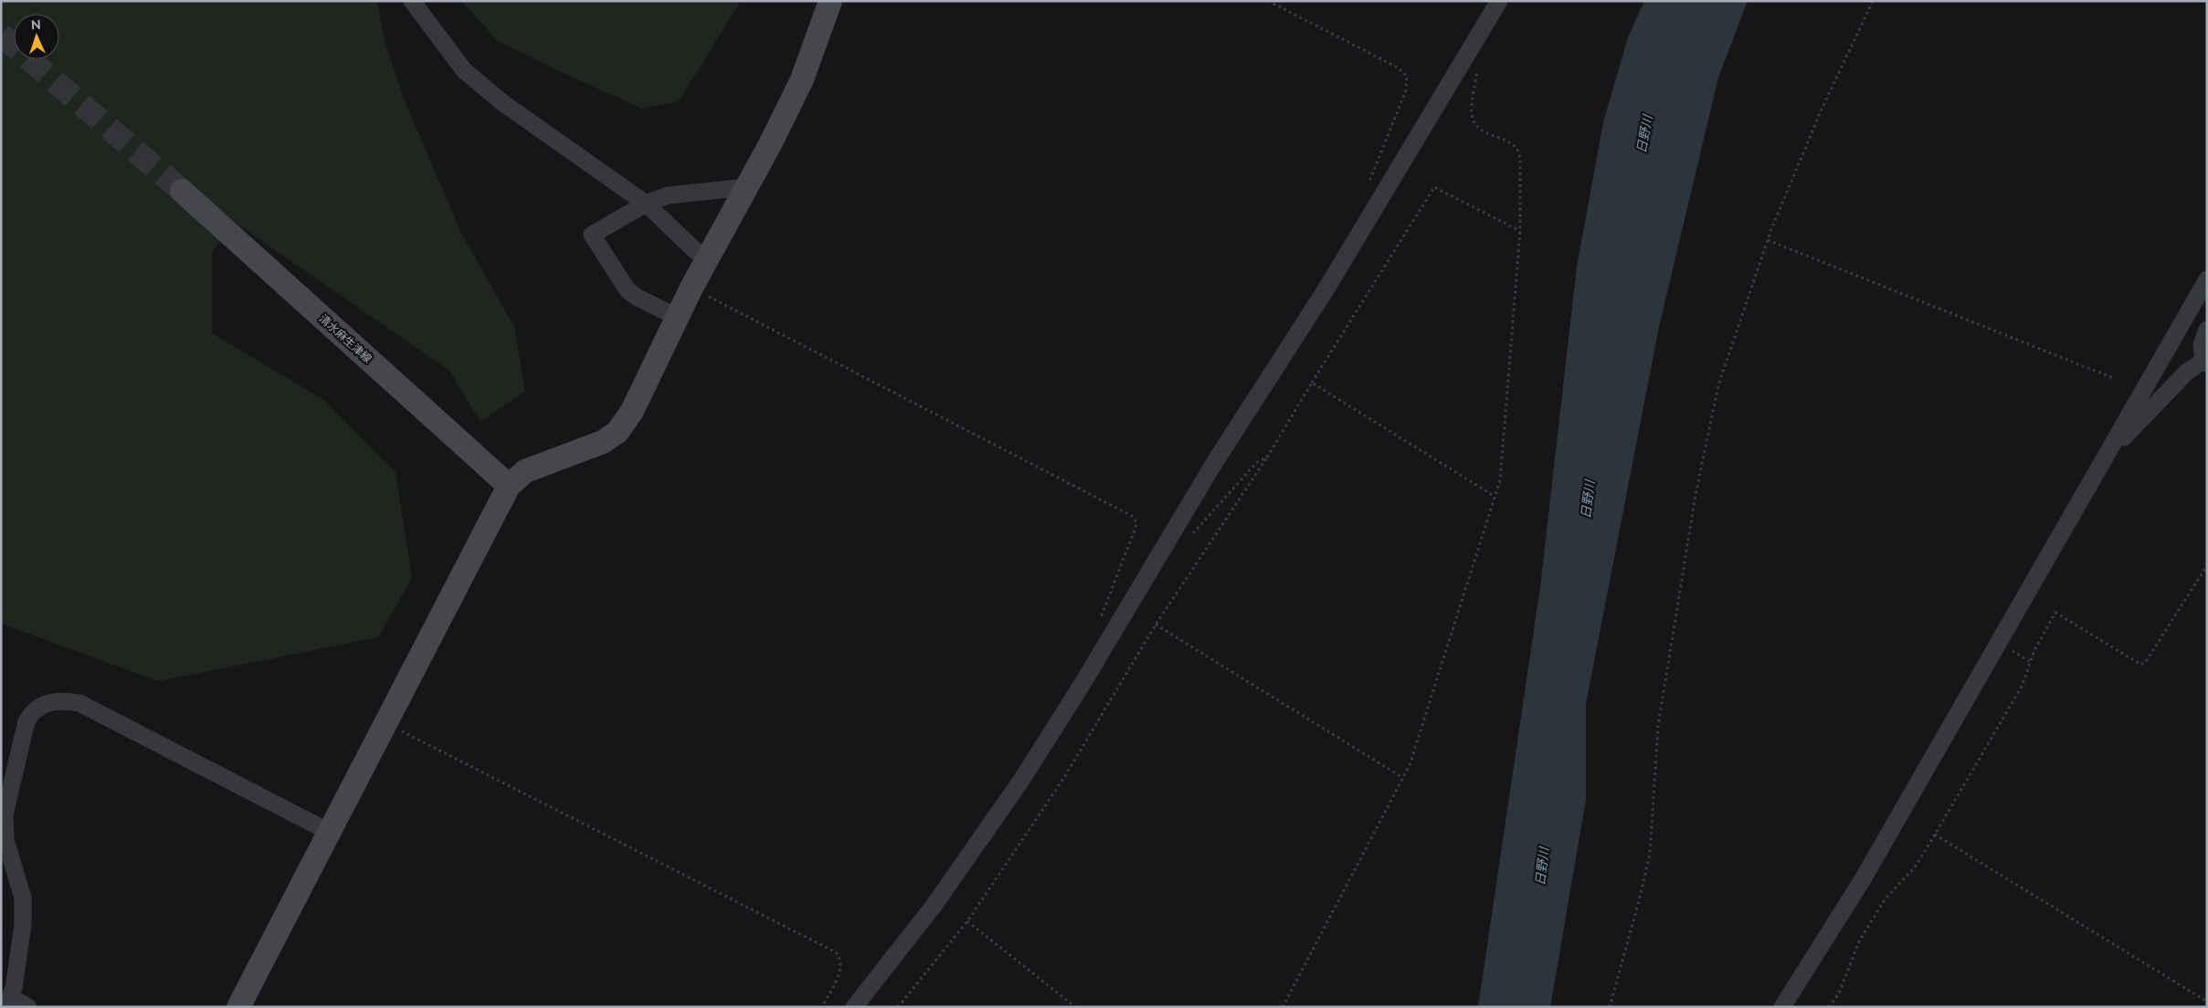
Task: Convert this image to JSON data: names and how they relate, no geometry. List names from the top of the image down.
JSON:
{
  "streets": {
    "street": ["清水麻生津線"]
  },
  "water": ["日野川"],
  "north": "top"
}
